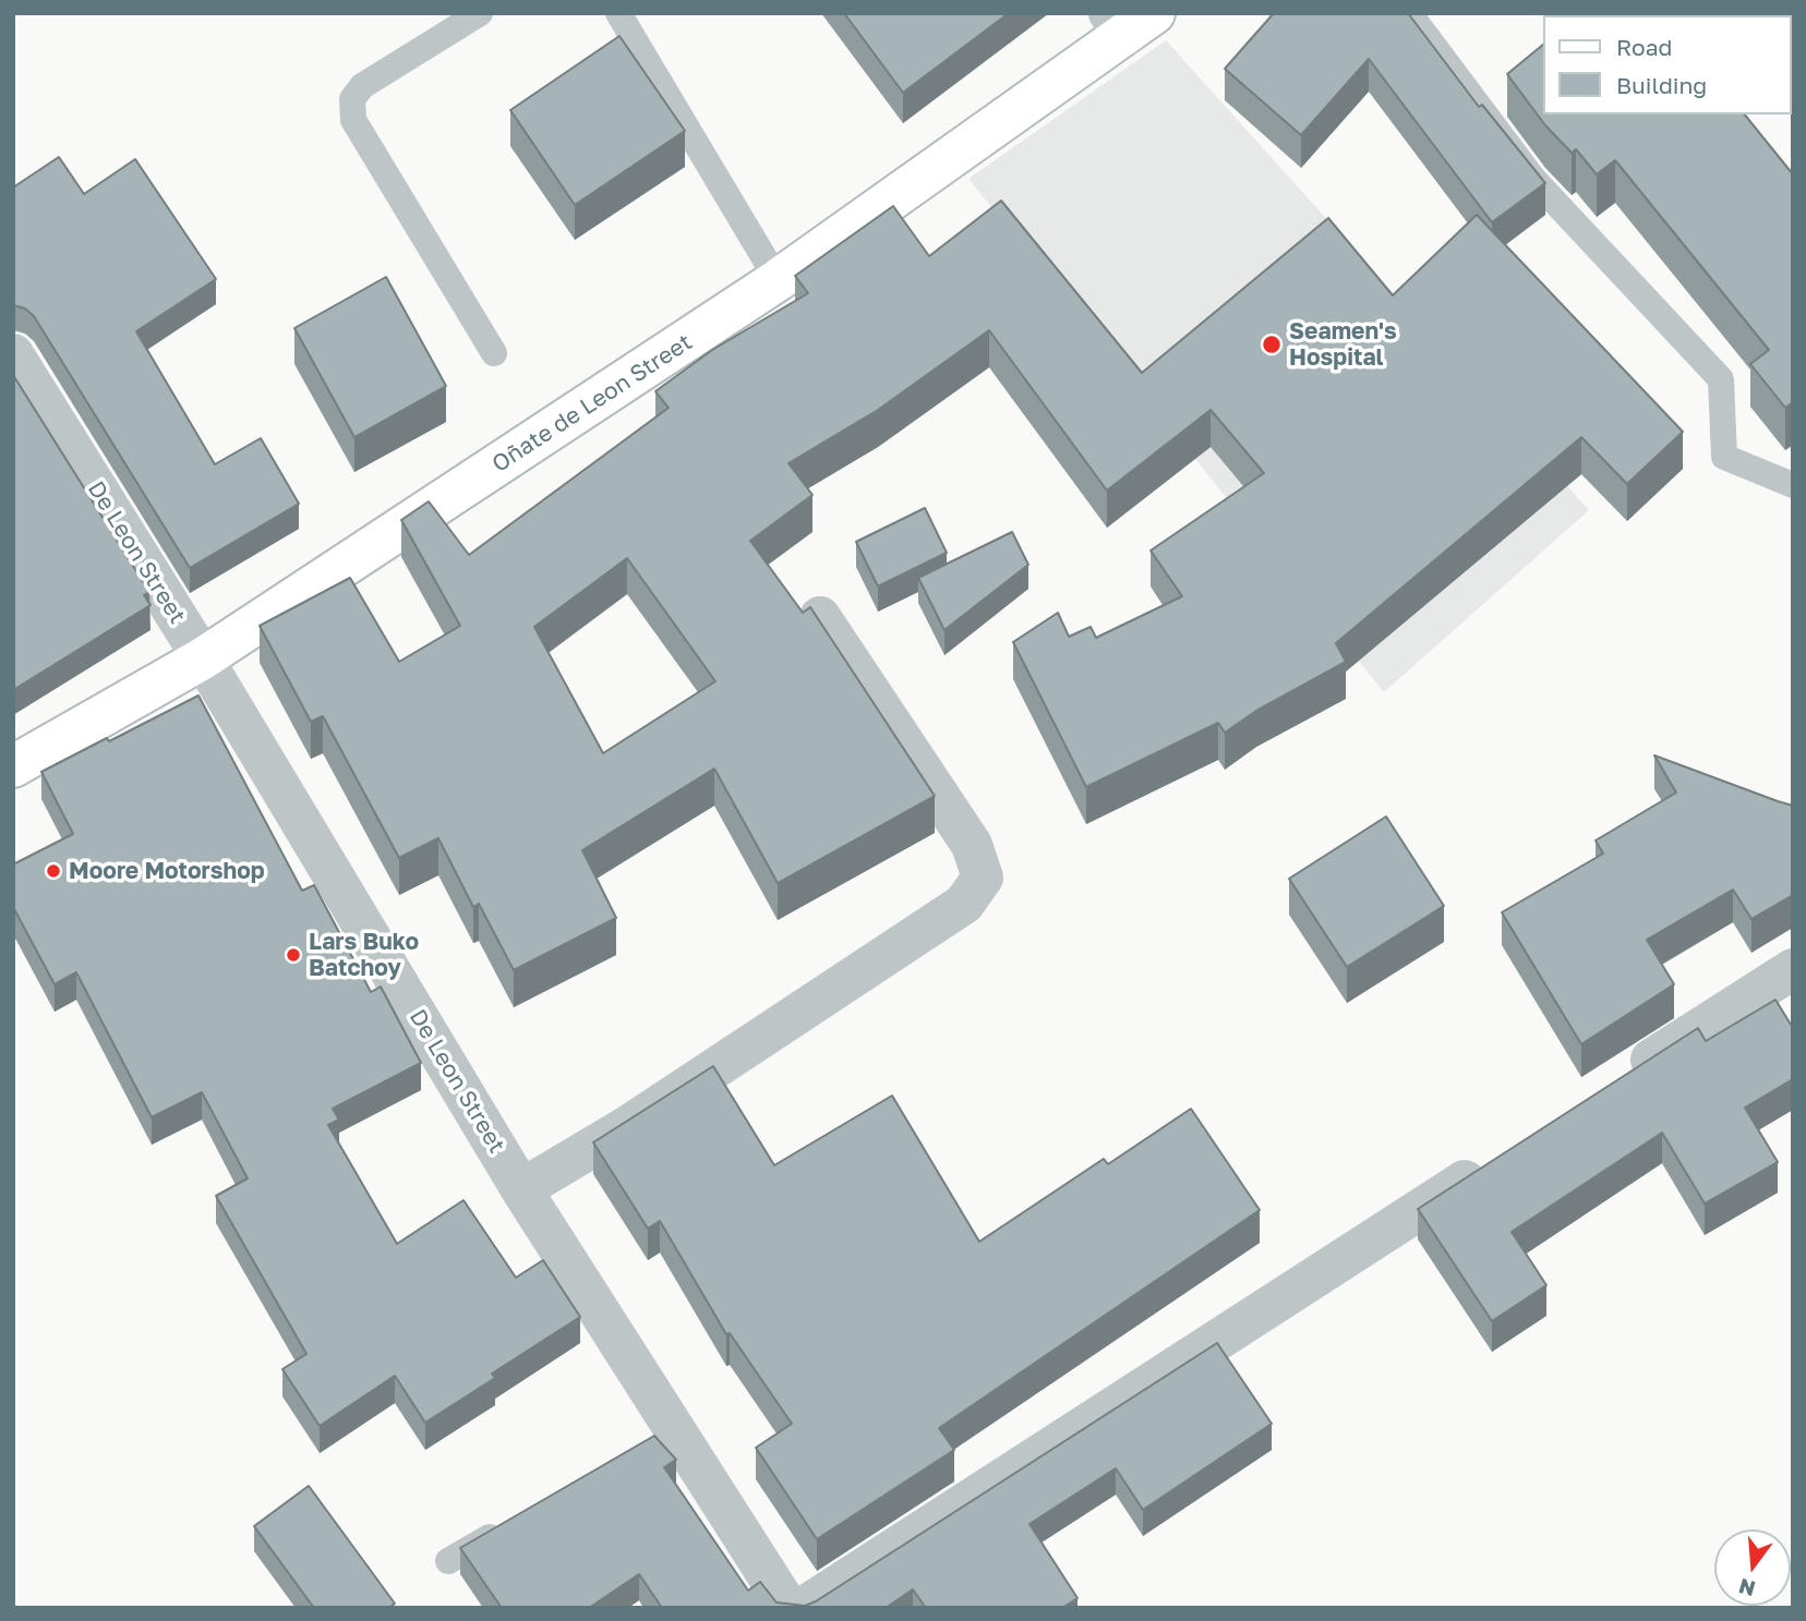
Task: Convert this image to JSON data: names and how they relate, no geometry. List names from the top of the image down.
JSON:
{
  "streets": {
    "main road": ["Oñate de Leon Street"],
    "street": ["De Leon Street"]
  },
  "crossings": [
    ["Oñate de Leon Street", "De Leon Street"]
  ],
  "places": ["Seamen's Hospital", "Moore Motorshop", "Lars Buko Batchoy"],
  "legend": ["Road", "Building"],
  "north": "bottom"
}
